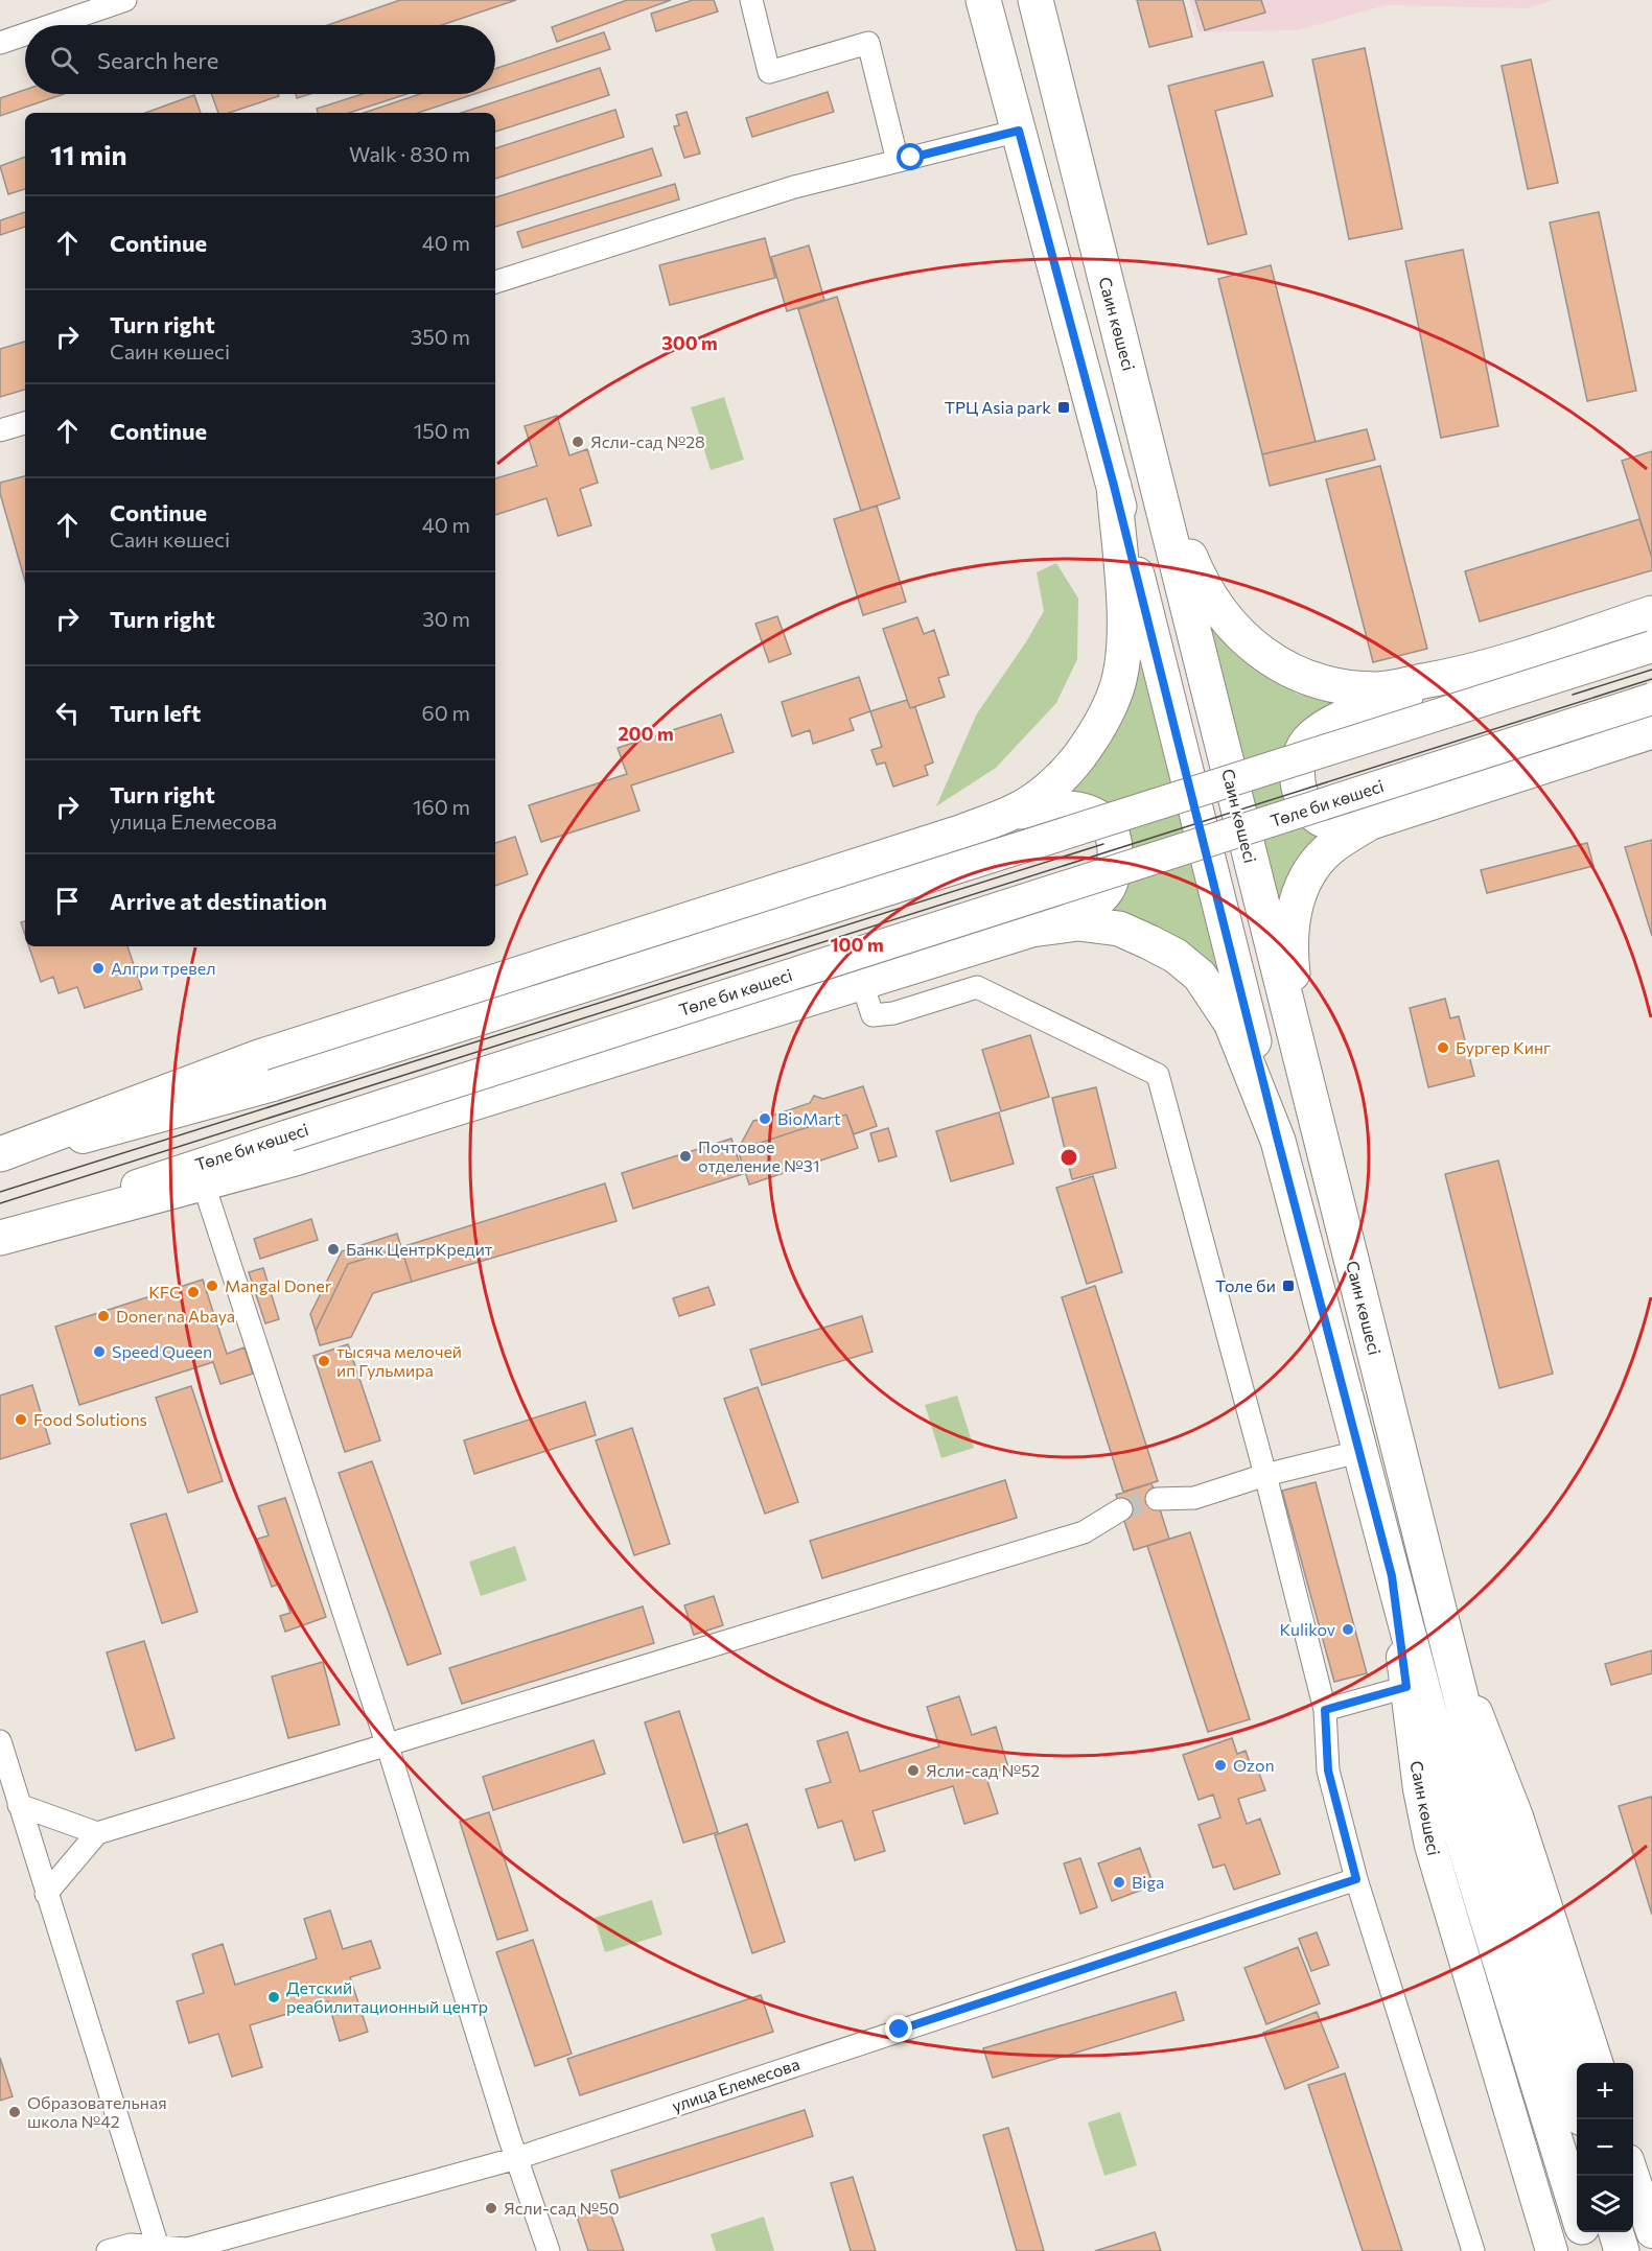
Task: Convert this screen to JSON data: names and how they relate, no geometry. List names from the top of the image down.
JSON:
{
  "streets": {
    "main road": ["Саин көшесі", "Төле би көшесі"],
    "street": ["улица Елемесова"]
  },
  "places": {
    "transit": ["ТРЦ Asia park", "Толе би"],
    "other": [
      "Ясли-сад №28",
      "Алгри тревел",
      "Бургер Кинг",
      "BioMart",
      "Почтовое отделение №31",
      "Банк ЦентрКредит",
      "Mangal Doner",
      "KFC",
      "Doner na Abaya",
      "Speed Queen",
      "тысяча мелочей ип Гульмира",
      "Food Solutions",
      "Kulikov",
      "Ozon",
      "Ясли-сад №52",
      "Biga",
      "Детский реабилитационный центр",
      "Образовательная школа №42",
      "Ясли-сад №50"
    ]
  },
  "page": {
    "search": "Search here",
    "heading": ["11 min", "Walk · 830 m"],
    "list": [
      ["Continue", "40 m"],
      ["Turn right", "Саин көшесі", "350 m"],
      ["Continue", "150 m"],
      ["Continue", "Саин көшесі", "40 m"],
      ["Turn right", "30 m"],
      ["Turn left", "60 m"],
      ["Turn right", "улица Елемесова", "160 m"],
      "Arrive at destination"
    ],
    "map_buttons": ["+", "−"]
  },
  "rings": ["300 m", "200 m", "100 m"]
}
